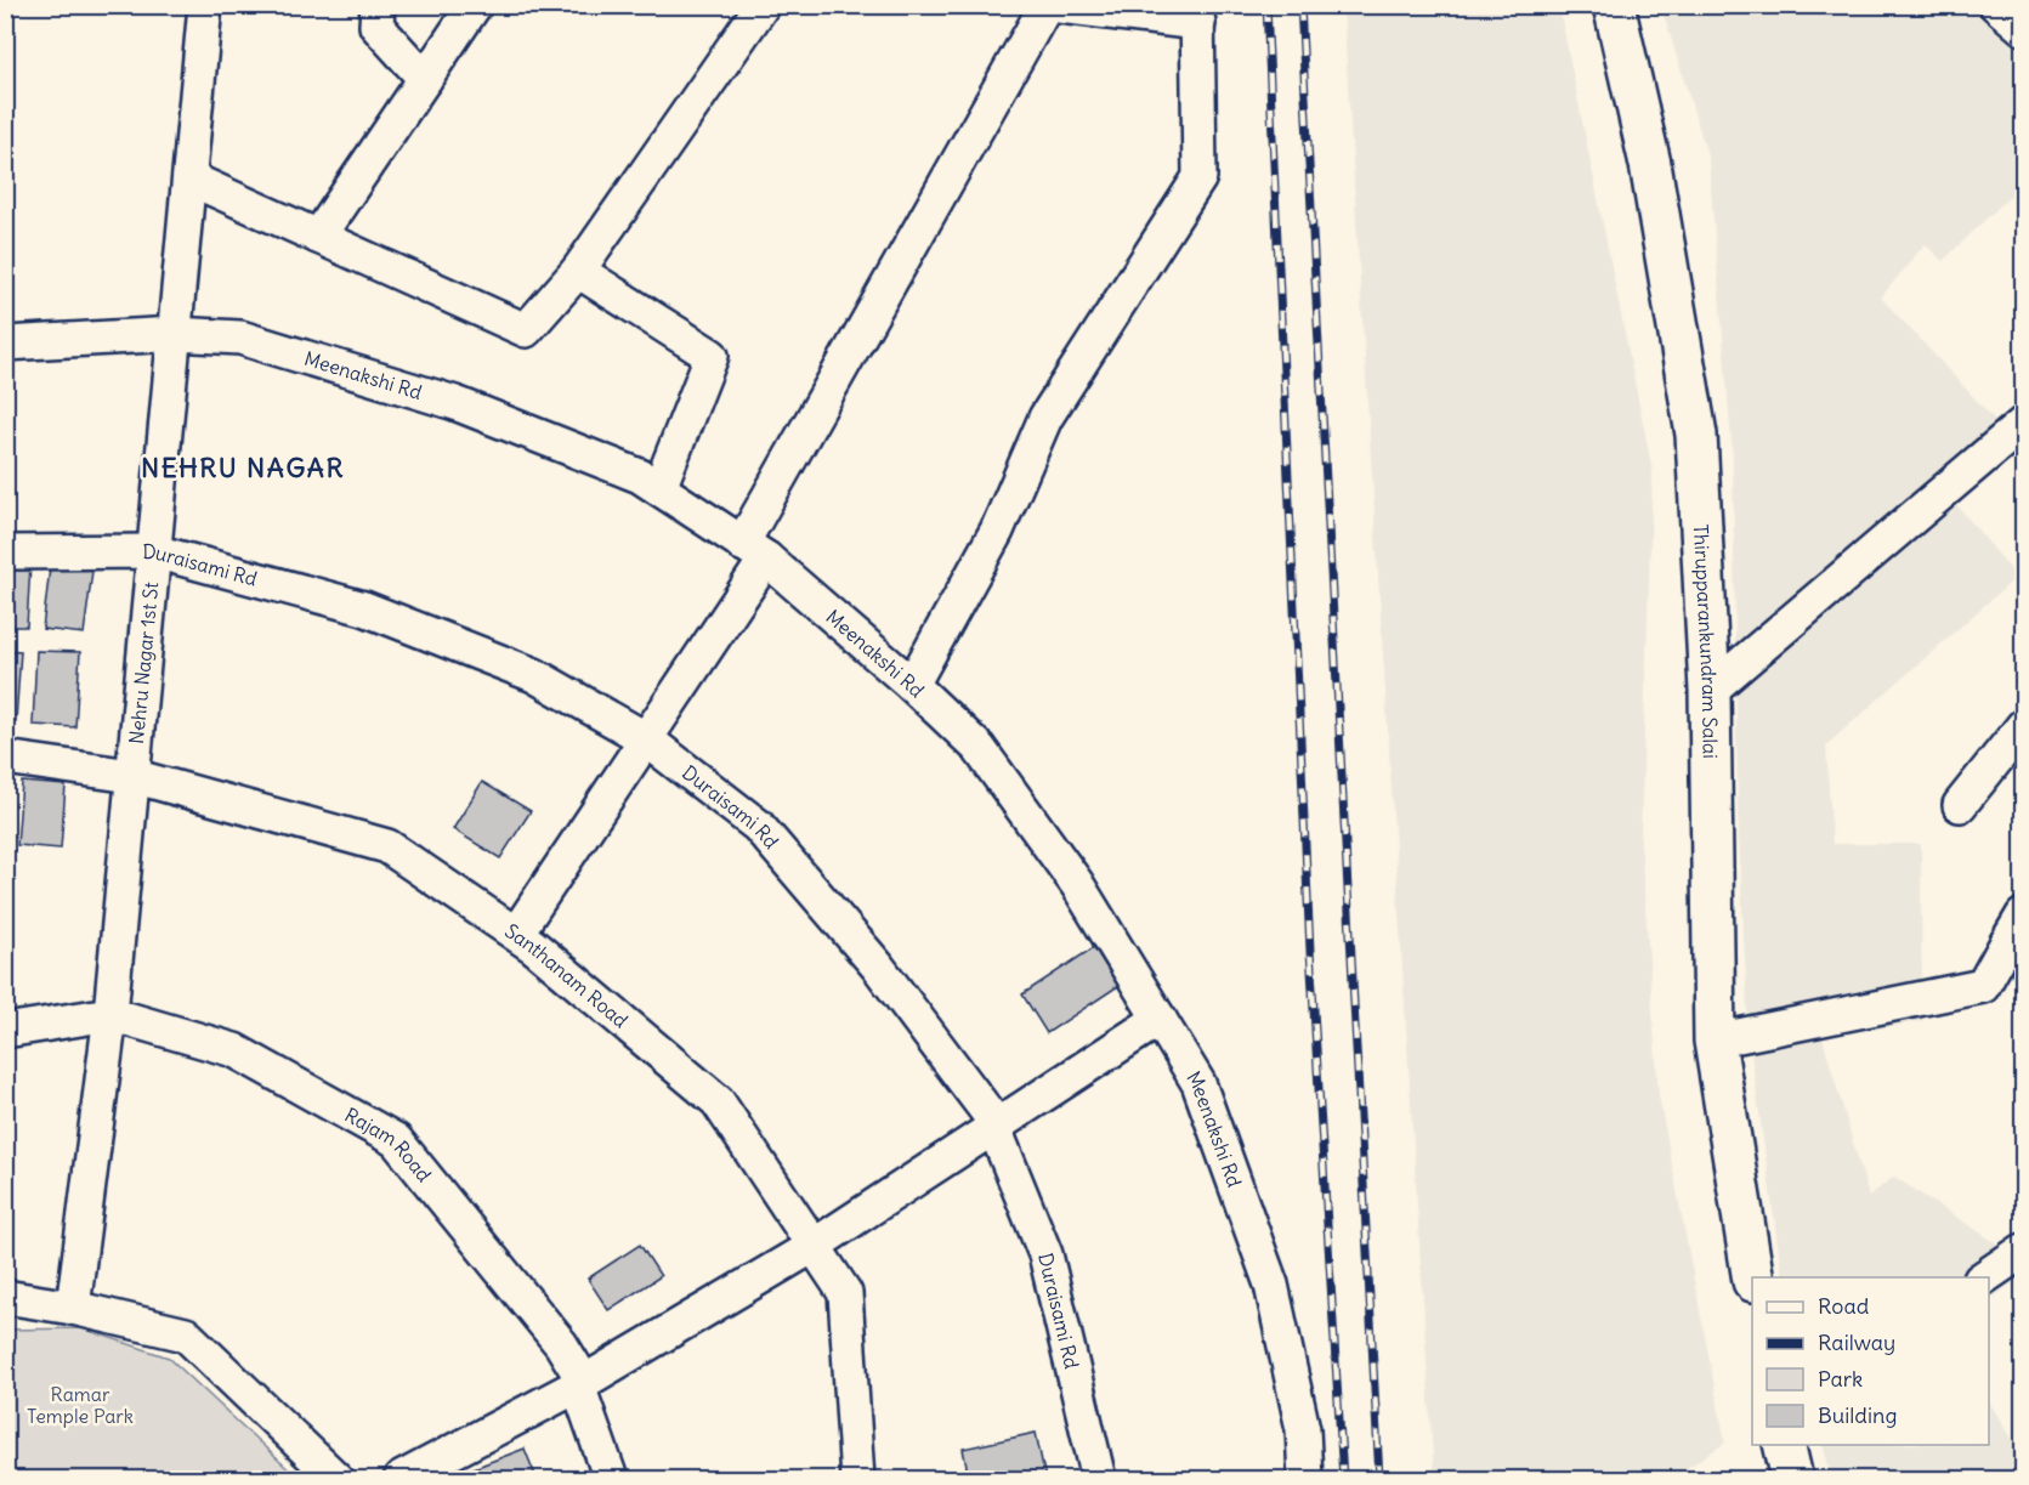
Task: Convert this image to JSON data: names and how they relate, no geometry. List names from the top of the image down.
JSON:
{
  "streets": {
    "main road": ["Thirupparankundram Salai"],
    "street": [
      "Meenakshi Rd",
      "Duraisami Rd",
      "Nehru Nagar 1st St",
      "Santhanam Road",
      "Rajam Road"
    ]
  },
  "crossings": [
    ["Meenakshi Rd", "Nehru Nagar 1st St"],
    ["Duraisami Rd", "Nehru Nagar 1st St"],
    ["Nehru Nagar 1st St", "Santhanam Road"],
    ["Nehru Nagar 1st St", "Rajam Road"]
  ],
  "districts": ["NEHRU NAGAR"],
  "parks": ["Ramar Temple Park"],
  "legend": [
    "Road",
    "Railway",
    "Park",
    "Building"
  ]
}
